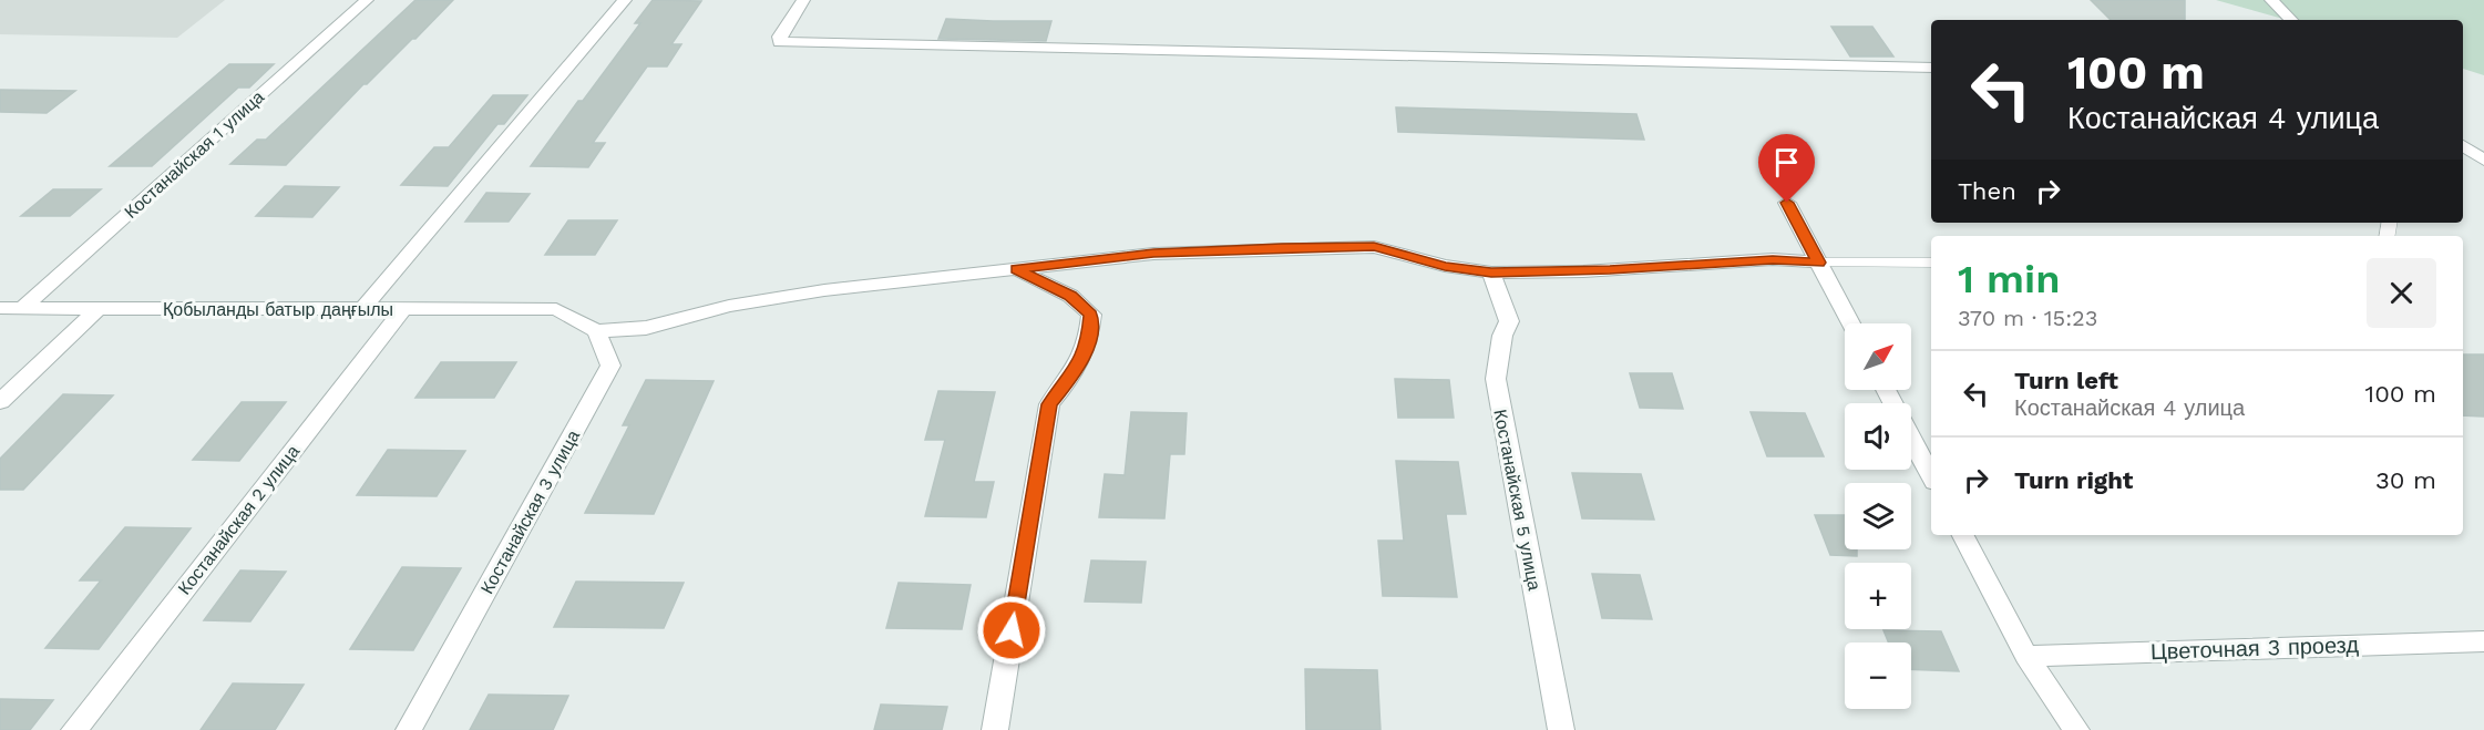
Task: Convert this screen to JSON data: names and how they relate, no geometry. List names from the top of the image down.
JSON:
{
  "streets": {
    "street": [
      "Костанайская 1 улица",
      "Қобыланды батыр даңғылы",
      "Костанайская 5 улица",
      "Костанайская 3 улица",
      "Костанайская 2 улица",
      "Цветочная 3 проезд"
    ]
  },
  "crossings": [
    ["Костанайская 1 улица", "Қобыланды батыр даңғылы"],
    ["Қобыланды батыр даңғылы", "Костанайская 3 улица"],
    ["Қобыланды батыр даңғылы", "Костанайская 2 улица"]
  ],
  "north": "top right",
  "page": {
    "turn": ["100 m", "Костанайская 4 улица"],
    "then": "Then",
    "heading": ["1 min", "370 m · 15:23"],
    "map_buttons": ["+", "−"],
    "list": [
      {
        "name": "Turn left",
        "note": "Костанайская 4 улица",
        "value": "100 m"
      },
      {
        "name": "Turn right",
        "value": "30 m"
      }
    ]
  }
}
